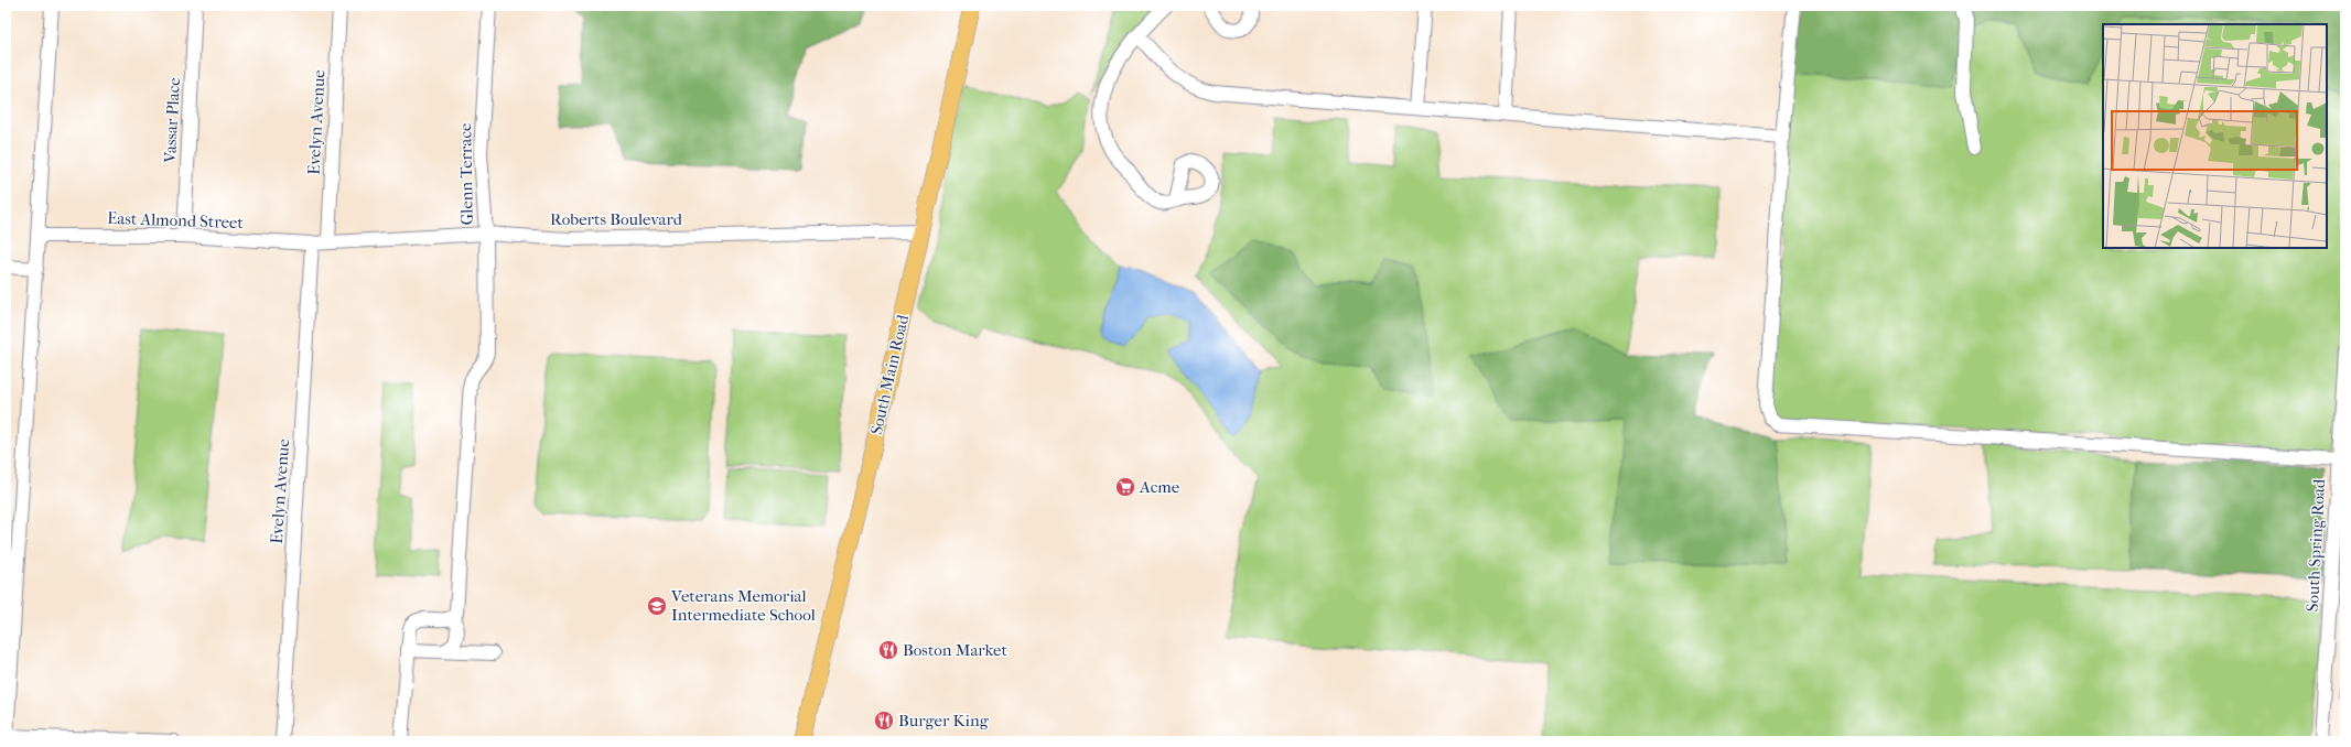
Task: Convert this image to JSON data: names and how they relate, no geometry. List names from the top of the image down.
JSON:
{
  "streets": {
    "main road": ["South Main Road"],
    "street": [
      "Vassar Place",
      "Evelyn Avenue",
      "Glenn Terrace",
      "Roberts Boulevard",
      "East Almond Street",
      "South Spring Road"
    ]
  },
  "crossings": [
    ["Vassar Place", "East Almond Street"],
    ["Evelyn Avenue", "Roberts Boulevard"],
    ["Evelyn Avenue", "East Almond Street"],
    ["Glenn Terrace", "Roberts Boulevard"],
    ["Roberts Boulevard", "East Almond Street"],
    ["Roberts Boulevard", "South Main Road"]
  ],
  "places": {
    "supermarket": ["Acme"],
    "school or university": ["Veterans Memorial Intermediate School"],
    "restaurant": ["Boston Market", "Burger King"]
  }
}
